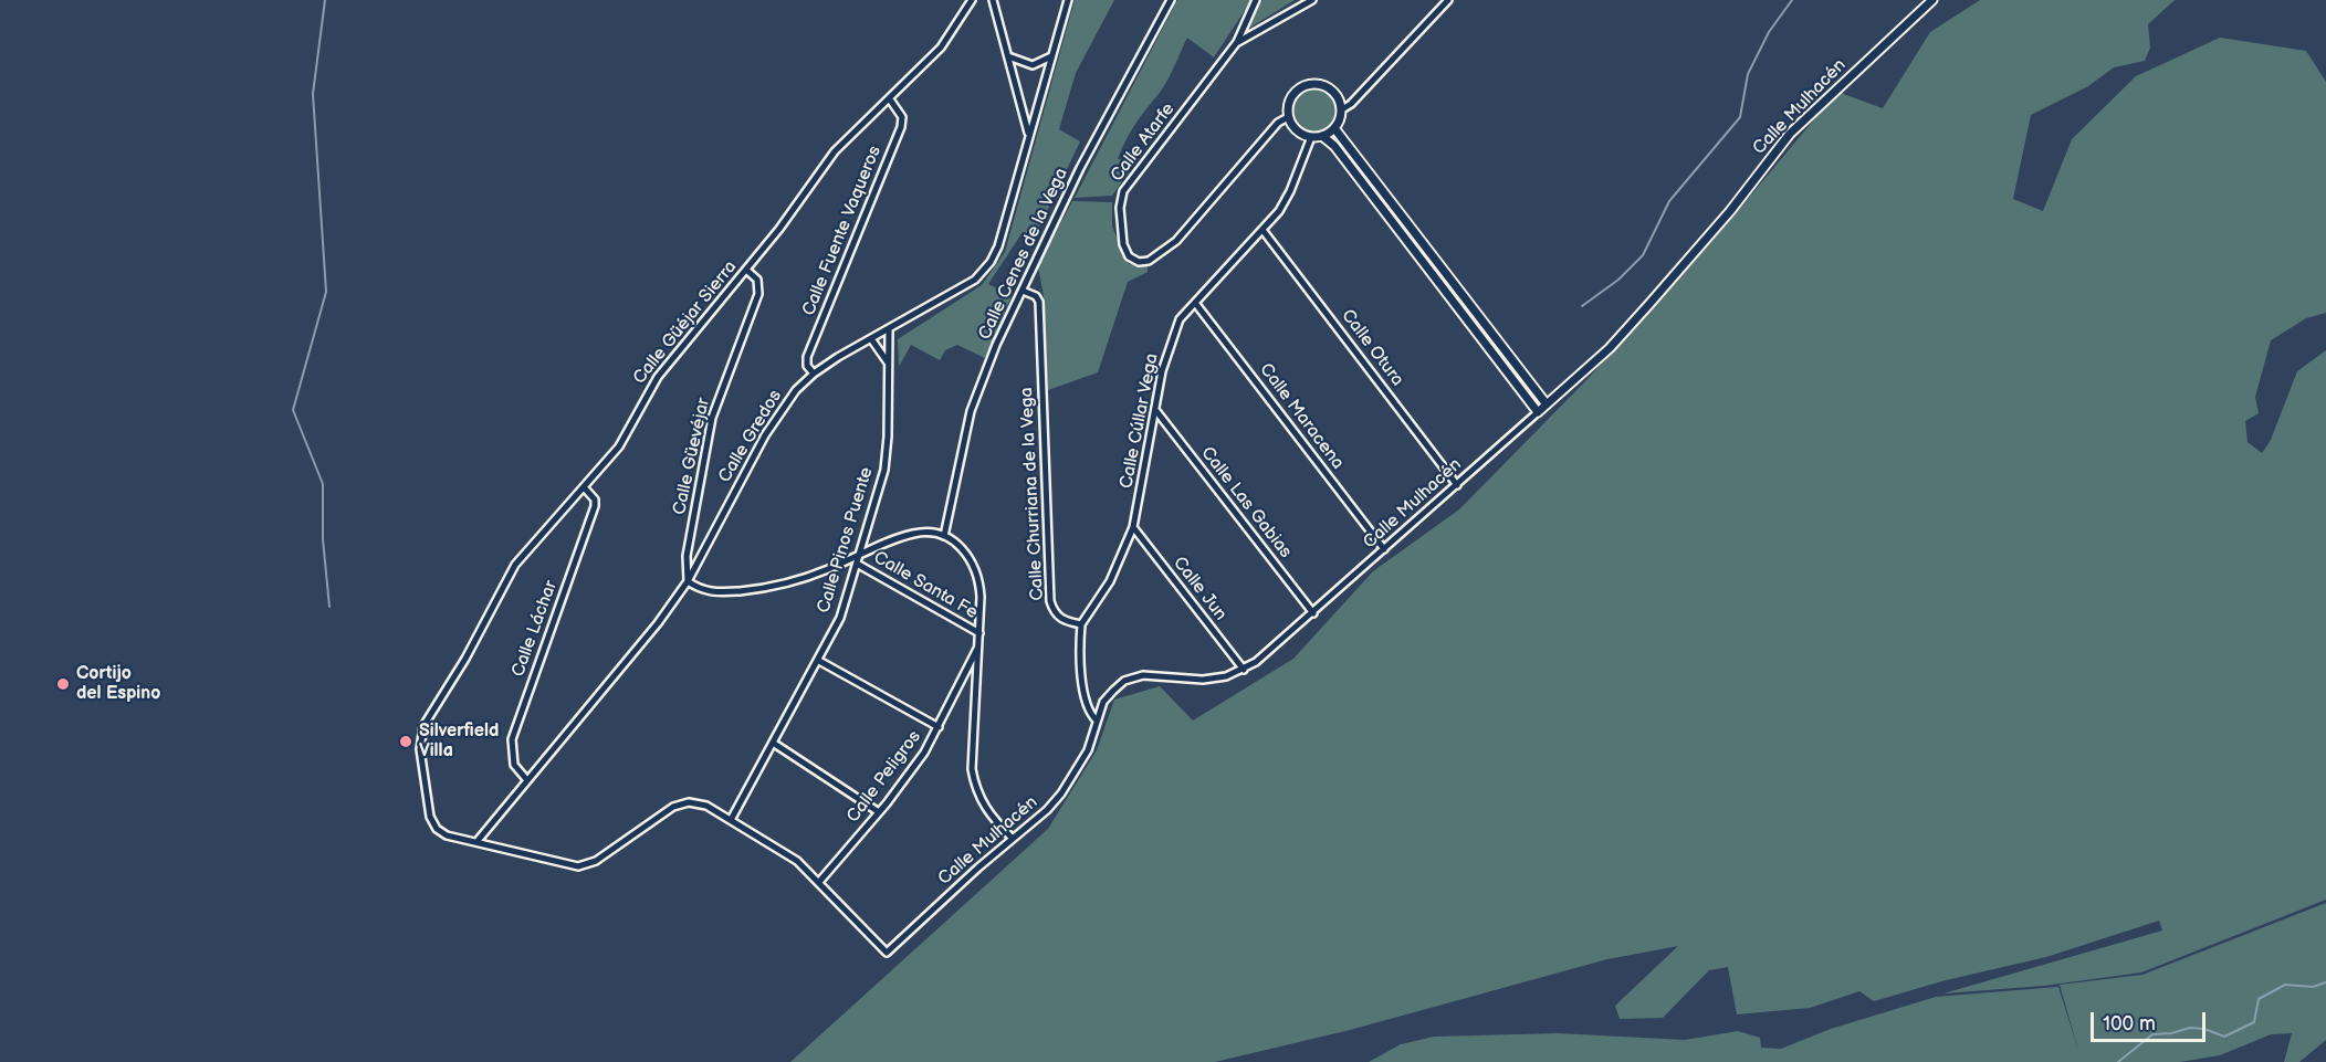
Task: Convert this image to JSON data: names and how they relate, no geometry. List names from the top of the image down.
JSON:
{
  "streets": {
    "street": [
      "Calle Mulhacén",
      "Calle Atarfe",
      "Calle Fuente Vaqueros",
      "Calle Cenes de la Vega",
      "Calle Güéjar Sierra",
      "Calle Otura",
      "Calle Maracena",
      "Calle Cúllar Vega",
      "Calle Gredos",
      "Calle Güevéjar",
      "Calle Churriana de la Vega",
      "Calle Las Gabias",
      "Calle Pinos Puente",
      "Calle Santa Fe",
      "Calle Jun",
      "Calle Láchar",
      "Calle Peligros"
    ]
  },
  "crossings": [
    ["Calle Mulhacén", "Calle Güéjar Sierra"],
    ["Calle Mulhacén", "Calle Otura"],
    ["Calle Mulhacén", "Calle Maracena"],
    ["Calle Mulhacén", "Calle Las Gabias"],
    ["Calle Mulhacén", "Calle Jun"],
    ["Calle Mulhacén", "Calle Peligros"],
    ["Calle Atarfe", "Calle Cúllar Vega"],
    ["Calle Fuente Vaqueros", "Calle Güéjar Sierra"],
    ["Calle Fuente Vaqueros", "Calle Gredos"],
    ["Calle Cenes de la Vega", "Calle Churriana de la Vega"],
    ["Calle Cenes de la Vega", "Calle Peligros"],
    ["Calle Güéjar Sierra", "Calle Gredos"],
    ["Calle Güéjar Sierra", "Calle Güevéjar"],
    ["Calle Güéjar Sierra", "Calle Pinos Puente"],
    ["Calle Güéjar Sierra", "Calle Láchar"],
    ["Calle Güéjar Sierra", "Calle Peligros"],
    ["Calle Otura", "Calle Cúllar Vega"],
    ["Calle Maracena", "Calle Cúllar Vega"],
    ["Calle Cúllar Vega", "Calle Churriana de la Vega"],
    ["Calle Cúllar Vega", "Calle Las Gabias"],
    ["Calle Cúllar Vega", "Calle Jun"],
    ["Calle Gredos", "Calle Güevéjar"],
    ["Calle Gredos", "Calle Pinos Puente"],
    ["Calle Gredos", "Calle Láchar"],
    ["Calle Pinos Puente", "Calle Santa Fe"],
    ["Calle Santa Fe", "Calle Peligros"]
  ],
  "places": ["Cortijo del Espino", "Silverfield Villa"],
  "scale_bar": "100 m"
}
